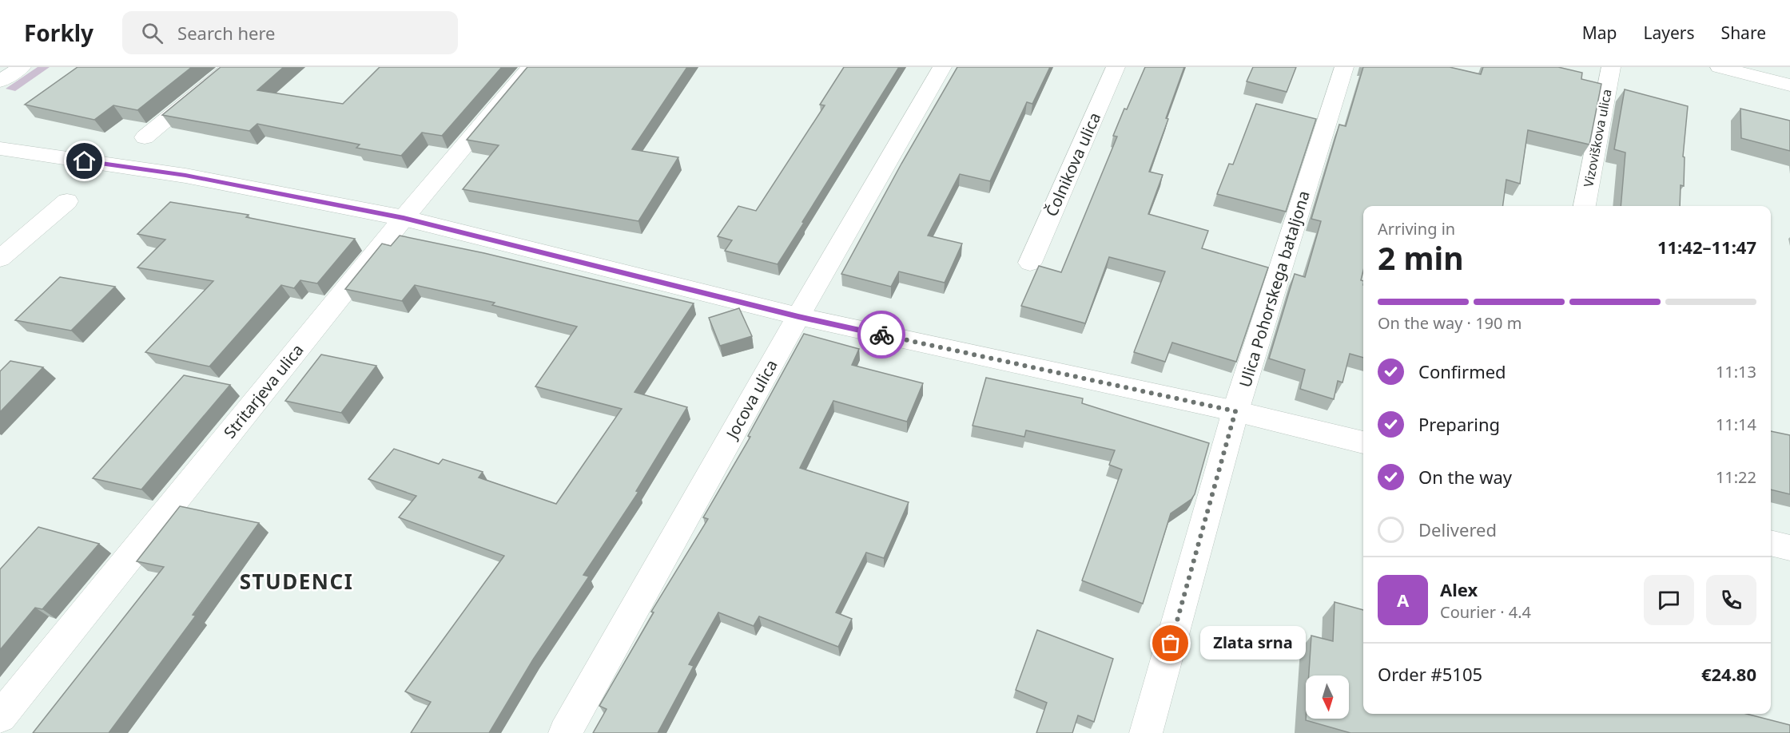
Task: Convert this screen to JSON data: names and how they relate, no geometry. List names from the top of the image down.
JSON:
{
  "streets": {
    "street": [
      "Vizoviškova ulica",
      "Čolnikova ulica",
      "Ulica Pohorskega bataljona",
      "Stritarjeva ulica",
      "Jocova ulica"
    ]
  },
  "districts": ["STUDENCI"],
  "places": ["Zlata srna"],
  "north": "bottom",
  "page": {
    "header": "Forkly",
    "search": "Search here",
    "nav": ["Map", "Layers", "Share"],
    "heading": ["2 min", "Arriving in", "11:42–11:47"],
    "panel": [
      "Alex",
      "Courier · 4.4",
      "Order #5105",
      "€24.80"
    ],
    "bar": "On the way · 190 m",
    "list": [
      ["Confirmed", "11:13"],
      ["Preparing", "11:14"],
      ["On the way", "11:22"],
      "Delivered"
    ],
    "round": "A",
    "bubble": "Zlata srna"
  }
}
